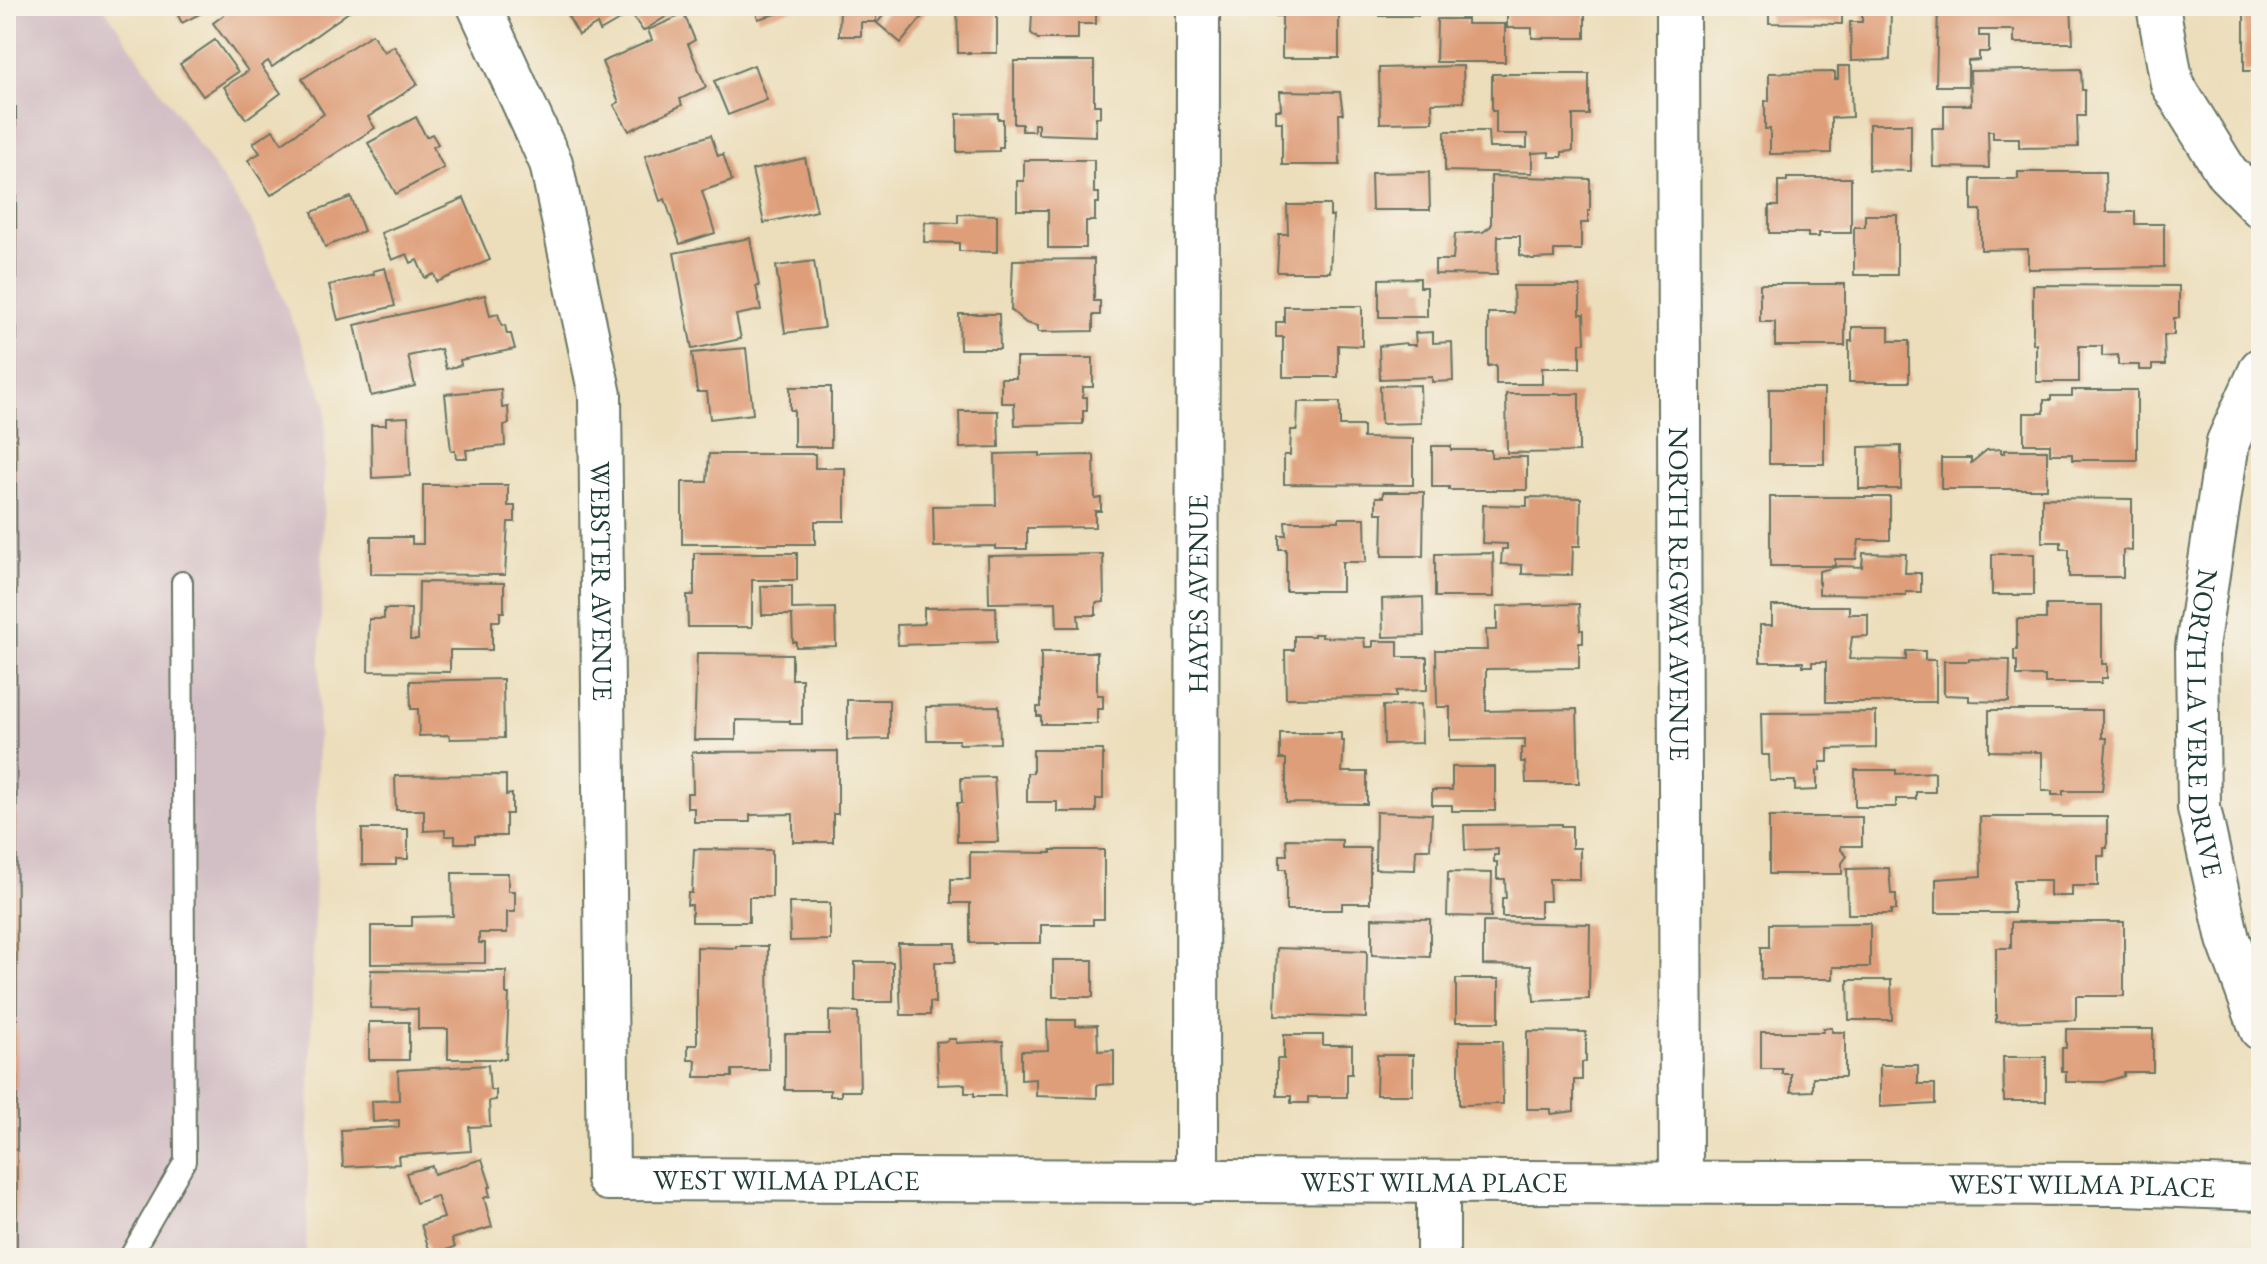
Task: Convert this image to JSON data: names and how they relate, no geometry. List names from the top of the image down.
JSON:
{
  "streets": {
    "street": [
      "WEBSTER AVENUE",
      "HAYES AVENUE",
      "NORTH REGWAY AVENUE",
      "NORTH LA VERE DRIVE",
      "WEST WILMA PLACE"
    ]
  },
  "crossings": [
    ["WEBSTER AVENUE", "WEST WILMA PLACE"],
    ["HAYES AVENUE", "WEST WILMA PLACE"],
    ["NORTH REGWAY AVENUE", "WEST WILMA PLACE"]
  ]
}
